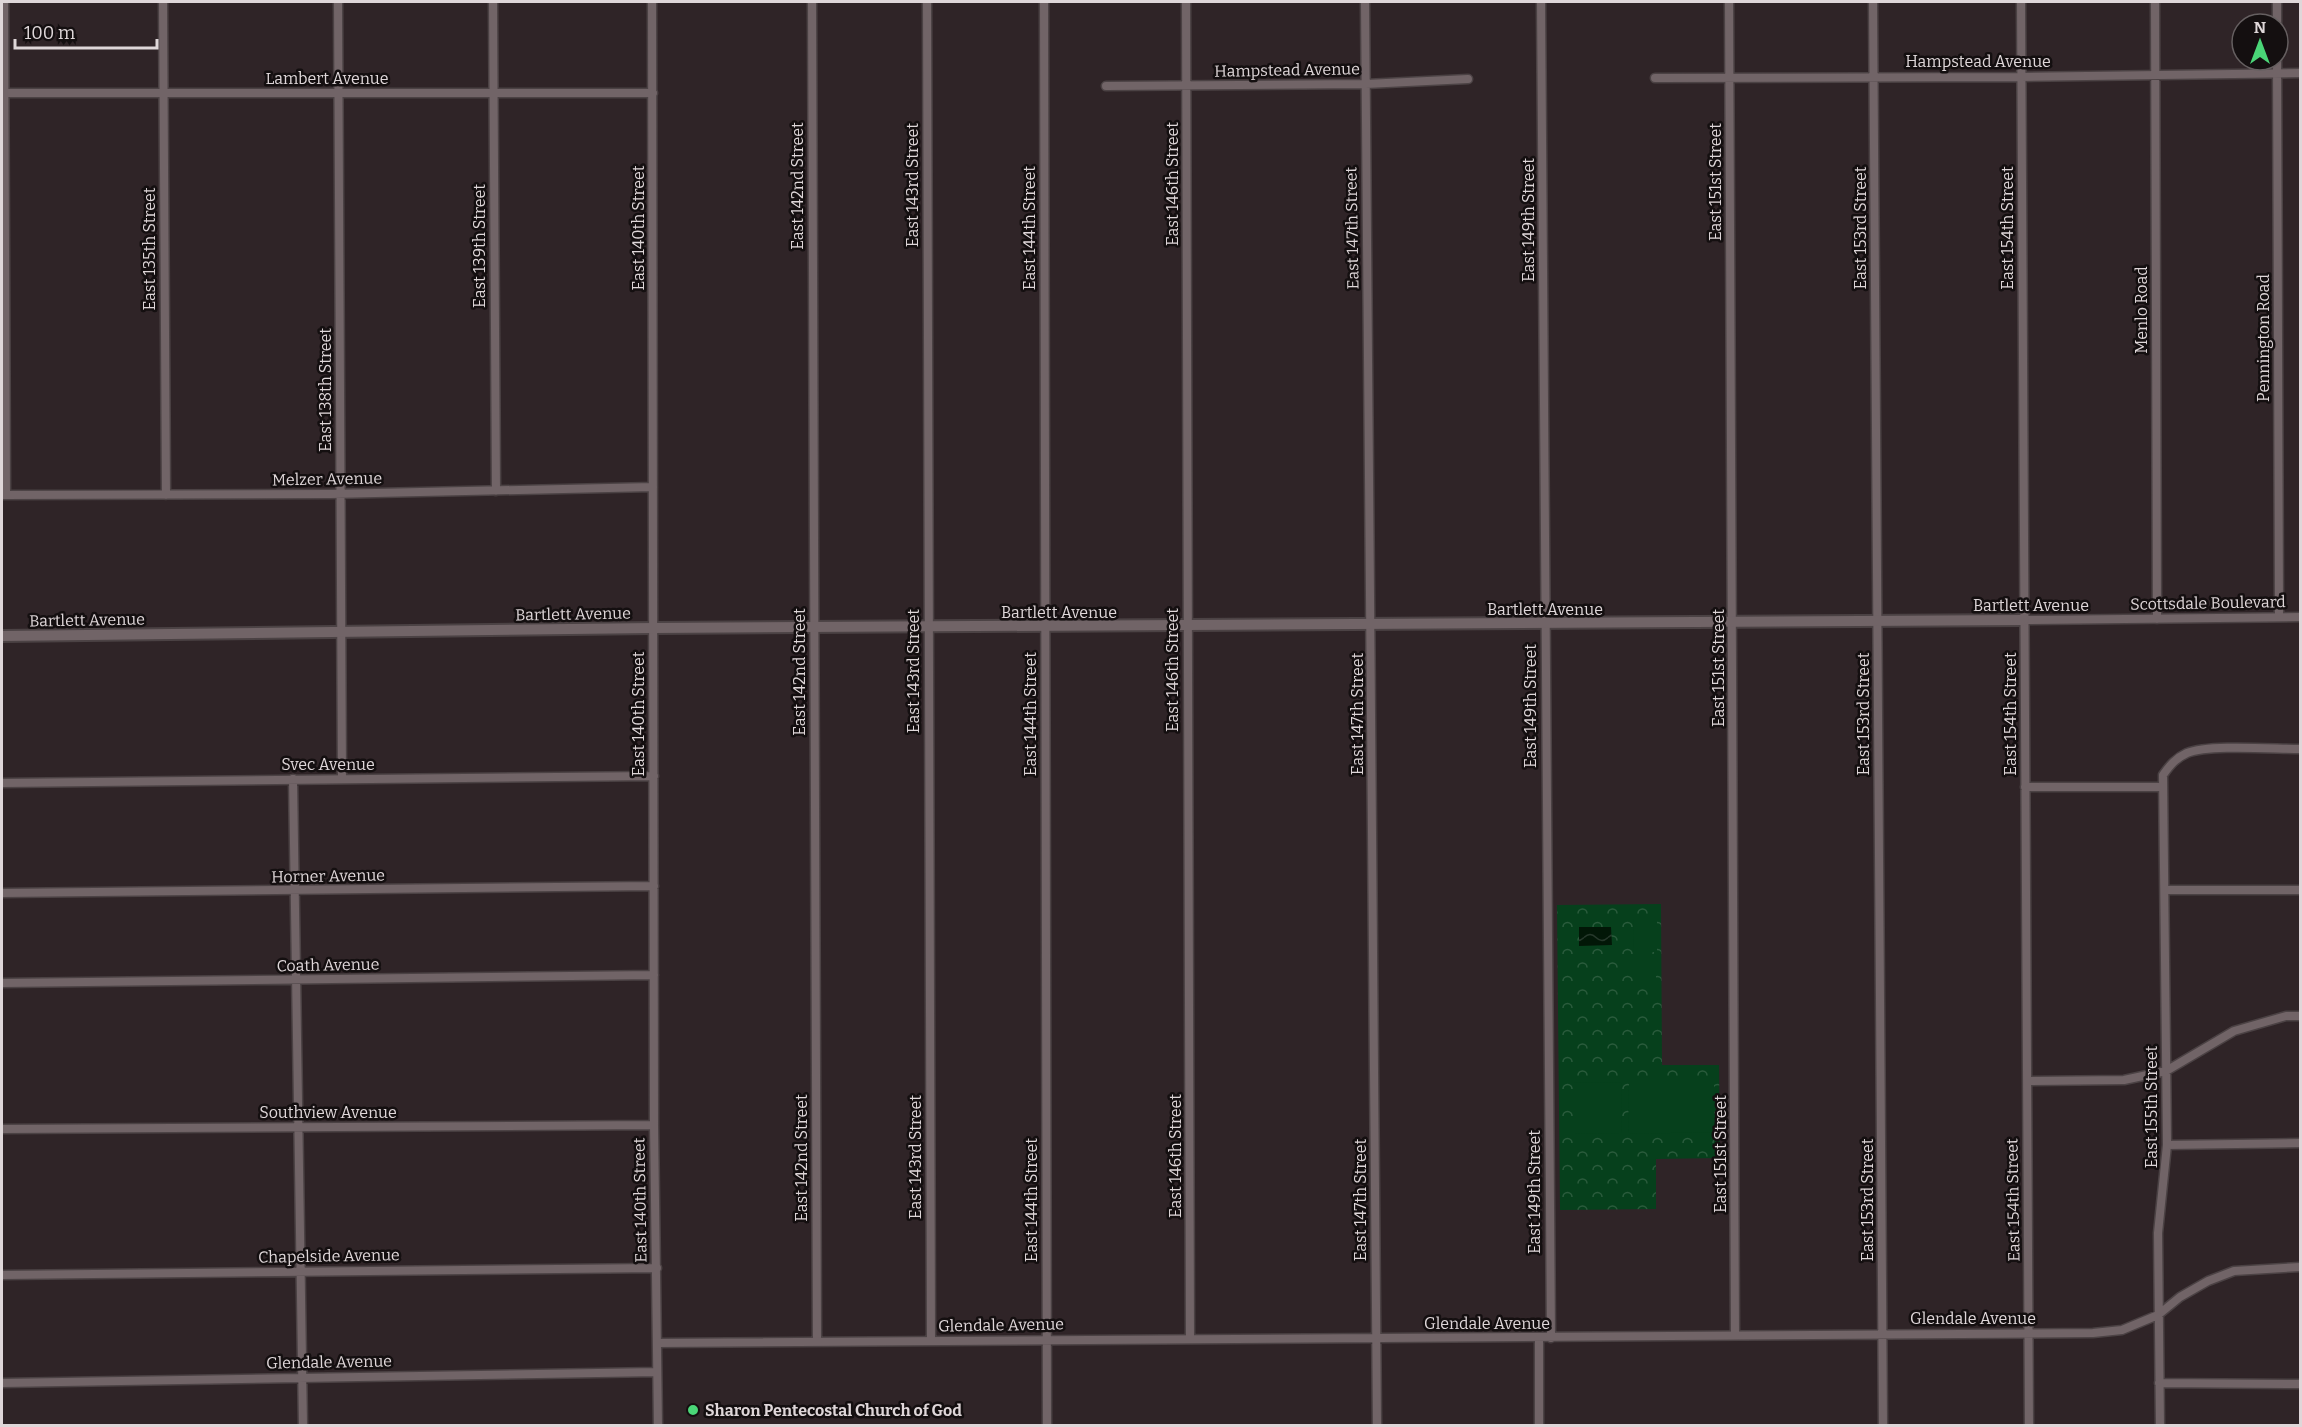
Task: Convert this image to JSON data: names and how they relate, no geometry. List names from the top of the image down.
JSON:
{
  "streets": {
    "street": [
      "Hampstead Avenue",
      "Lambert Avenue",
      "East 151st Street",
      "East 146th Street",
      "East 143rd Street",
      "East 142nd Street",
      "East 149th Street",
      "East 140th Street",
      "East 144th Street",
      "East 147th Street",
      "East 153rd Street",
      "East 154th Street",
      "East 139th Street",
      "East 135th Street",
      "Menlo Road",
      "Pennington Road",
      "East 138th Street",
      "Melzer Avenue",
      "Scottsdale Boulevard",
      "Bartlett Avenue",
      "Svec Avenue",
      "Horner Avenue",
      "Coath Avenue",
      "East 155th Street",
      "Southview Avenue",
      "Chapelside Avenue",
      "Glendale Avenue"
    ]
  },
  "crossings": [
    ["Hampstead Avenue", "East 151st Street"],
    ["Hampstead Avenue", "East 146th Street"],
    ["Hampstead Avenue", "East 147th Street"],
    ["Hampstead Avenue", "East 153rd Street"],
    ["Hampstead Avenue", "East 154th Street"],
    ["Hampstead Avenue", "Menlo Road"],
    ["Hampstead Avenue", "Pennington Road"],
    ["Lambert Avenue", "East 140th Street"],
    ["Lambert Avenue", "East 139th Street"],
    ["Lambert Avenue", "East 135th Street"],
    ["Lambert Avenue", "East 138th Street"],
    ["East 151st Street", "Bartlett Avenue"],
    ["East 151st Street", "Glendale Avenue"],
    ["East 146th Street", "Bartlett Avenue"],
    ["East 146th Street", "Glendale Avenue"],
    ["East 143rd Street", "Bartlett Avenue"],
    ["East 143rd Street", "Glendale Avenue"],
    ["East 142nd Street", "Bartlett Avenue"],
    ["East 142nd Street", "Glendale Avenue"],
    ["East 149th Street", "Bartlett Avenue"],
    ["East 149th Street", "Glendale Avenue"],
    ["East 140th Street", "Melzer Avenue"],
    ["East 140th Street", "Bartlett Avenue"],
    ["East 140th Street", "Svec Avenue"],
    ["East 140th Street", "Horner Avenue"],
    ["East 140th Street", "Coath Avenue"],
    ["East 140th Street", "Southview Avenue"],
    ["East 140th Street", "Chapelside Avenue"],
    ["East 140th Street", "Glendale Avenue"],
    ["East 144th Street", "Bartlett Avenue"],
    ["East 144th Street", "Glendale Avenue"],
    ["East 147th Street", "Bartlett Avenue"],
    ["East 147th Street", "Glendale Avenue"],
    ["East 153rd Street", "Bartlett Avenue"],
    ["East 153rd Street", "Glendale Avenue"],
    ["East 154th Street", "Bartlett Avenue"],
    ["East 154th Street", "Glendale Avenue"],
    ["East 139th Street", "Melzer Avenue"],
    ["East 135th Street", "Melzer Avenue"],
    ["Menlo Road", "Scottsdale Boulevard"],
    ["Pennington Road", "Scottsdale Boulevard"],
    ["East 138th Street", "Melzer Avenue"],
    ["East 138th Street", "Bartlett Avenue"],
    ["East 138th Street", "Svec Avenue"],
    ["Scottsdale Boulevard", "Bartlett Avenue"],
    ["East 155th Street", "Glendale Avenue"]
  ],
  "places": ["Sharon Pentecostal Church of God"],
  "scale_bar": "100 m",
  "north": "top"
}
